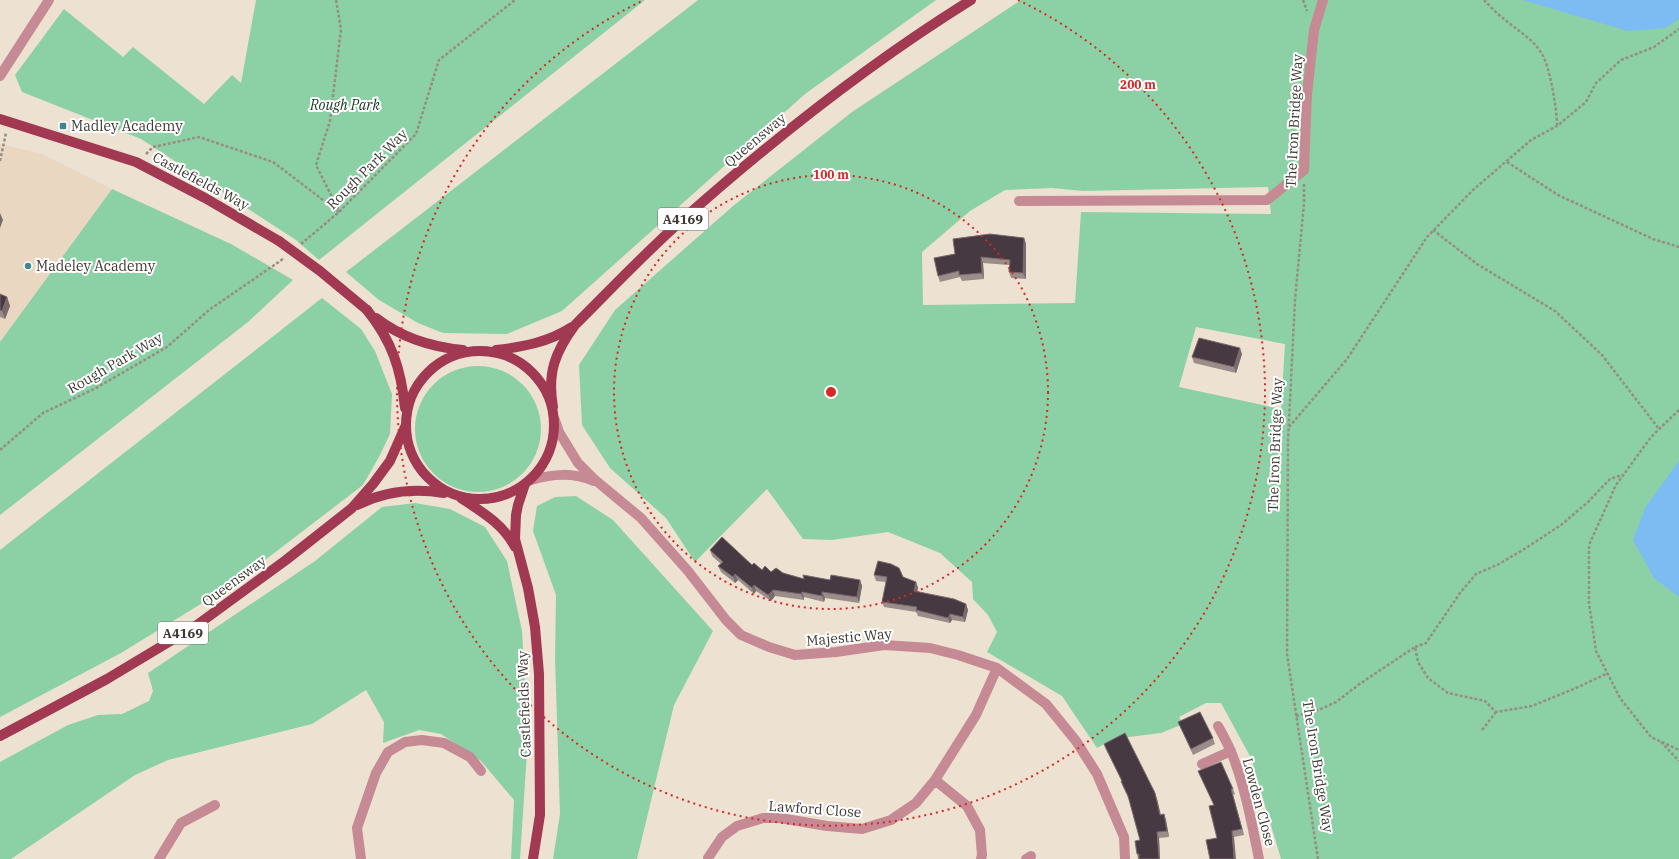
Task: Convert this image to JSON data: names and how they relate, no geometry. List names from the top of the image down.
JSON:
{
  "streets": {
    "main road": ["Queensway", "Castlefields Way", "A4169"],
    "street": [
      "The Iron Bridge Way",
      "Majestic Way",
      "Lowden Close",
      "Lawford Close"
    ],
    "path": ["Rough Park Way"]
  },
  "crossings": [
    ["Queensway", "Castlefields Way"],
    ["Queensway", "Majestic Way"],
    ["Castlefields Way", "Majestic Way"],
    ["Majestic Way", "Lawford Close"]
  ],
  "parks": ["Rough Park"],
  "places": {
    "transit": ["Madley Academy"],
    "other": ["Madeley Academy"]
  },
  "rings": ["200 m", "100 m"]
}
